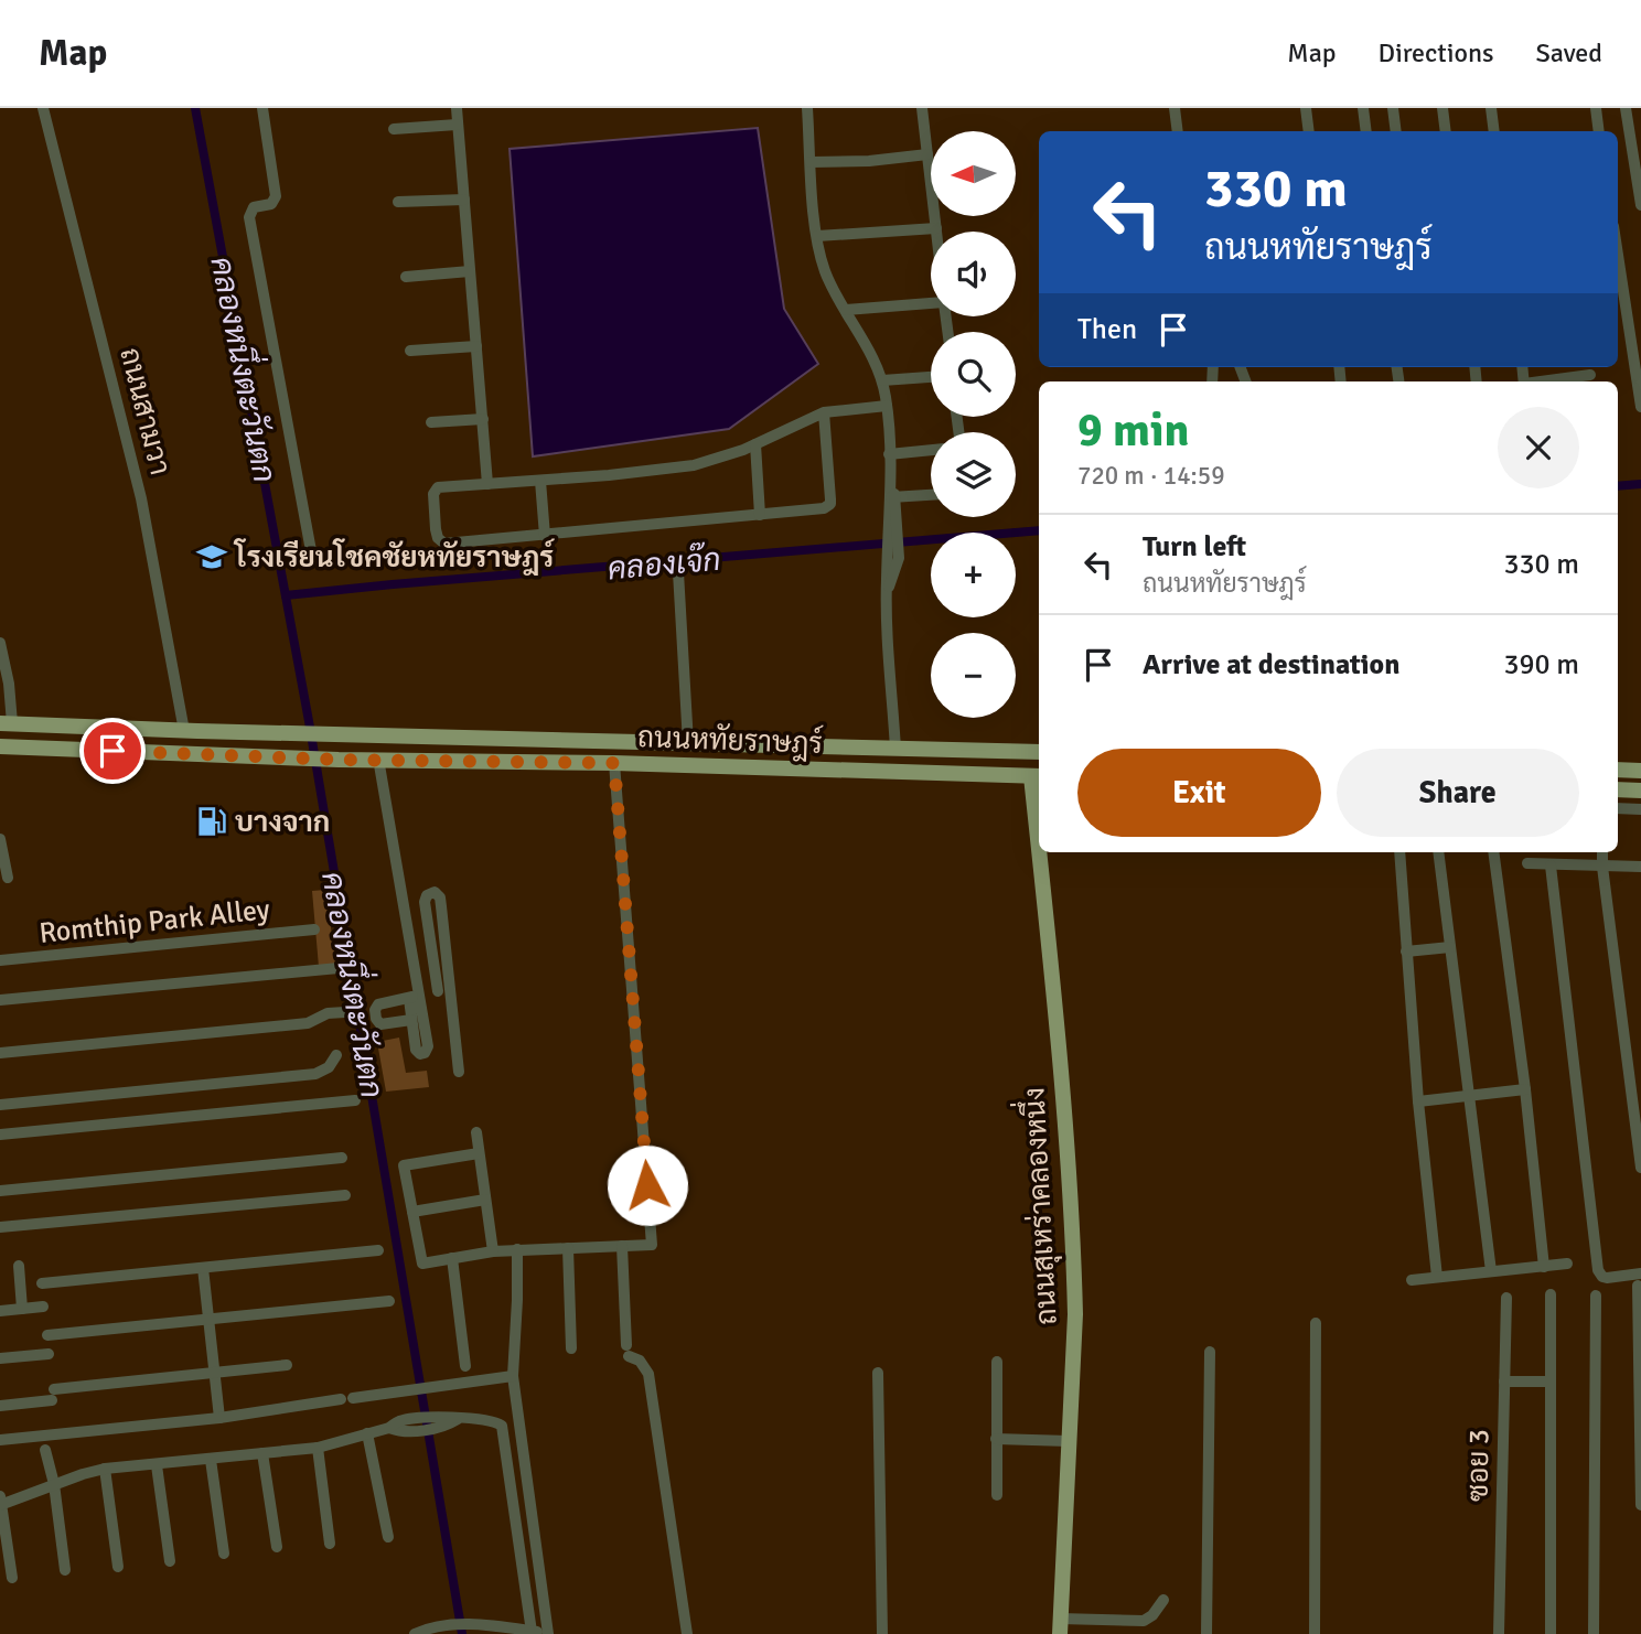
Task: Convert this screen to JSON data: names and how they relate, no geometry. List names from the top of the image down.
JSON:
{
  "streets": {
    "main road": ["ถนนหทัยราษฎร์", "ถนนสุเหร่าคลองหนึ่ง"],
    "street": ["ถนนสามวา", "Romthip Park Alley", "ซอย 3"]
  },
  "crossings": [
    ["ถนนสามวา", "ถนนหทัยราษฎร์"]
  ],
  "water": ["คลองหนึ่งตะวันตก", "คลองเจ๊ก"],
  "places": {
    "school or university": ["โรงเรียนโชคชัยหทัยราษฎร์"],
    "fuel station": ["บางจาก"]
  },
  "north": "left",
  "page": {
    "header": "Map",
    "nav": ["Map", "Directions", "Saved"],
    "map_buttons": ["+", "−"],
    "turn": ["330 m", "ถนนหทัยราษฎร์"],
    "then": "Then",
    "heading": ["9 min", "720 m · 14:59"],
    "list": [
      {
        "name": "Turn left",
        "note": "ถนนหทัยราษฎร์",
        "value": "330 m"
      },
      {
        "name": "Arrive at destination",
        "value": "390 m"
      }
    ],
    "buttons": ["Exit", "Share"]
  }
}
